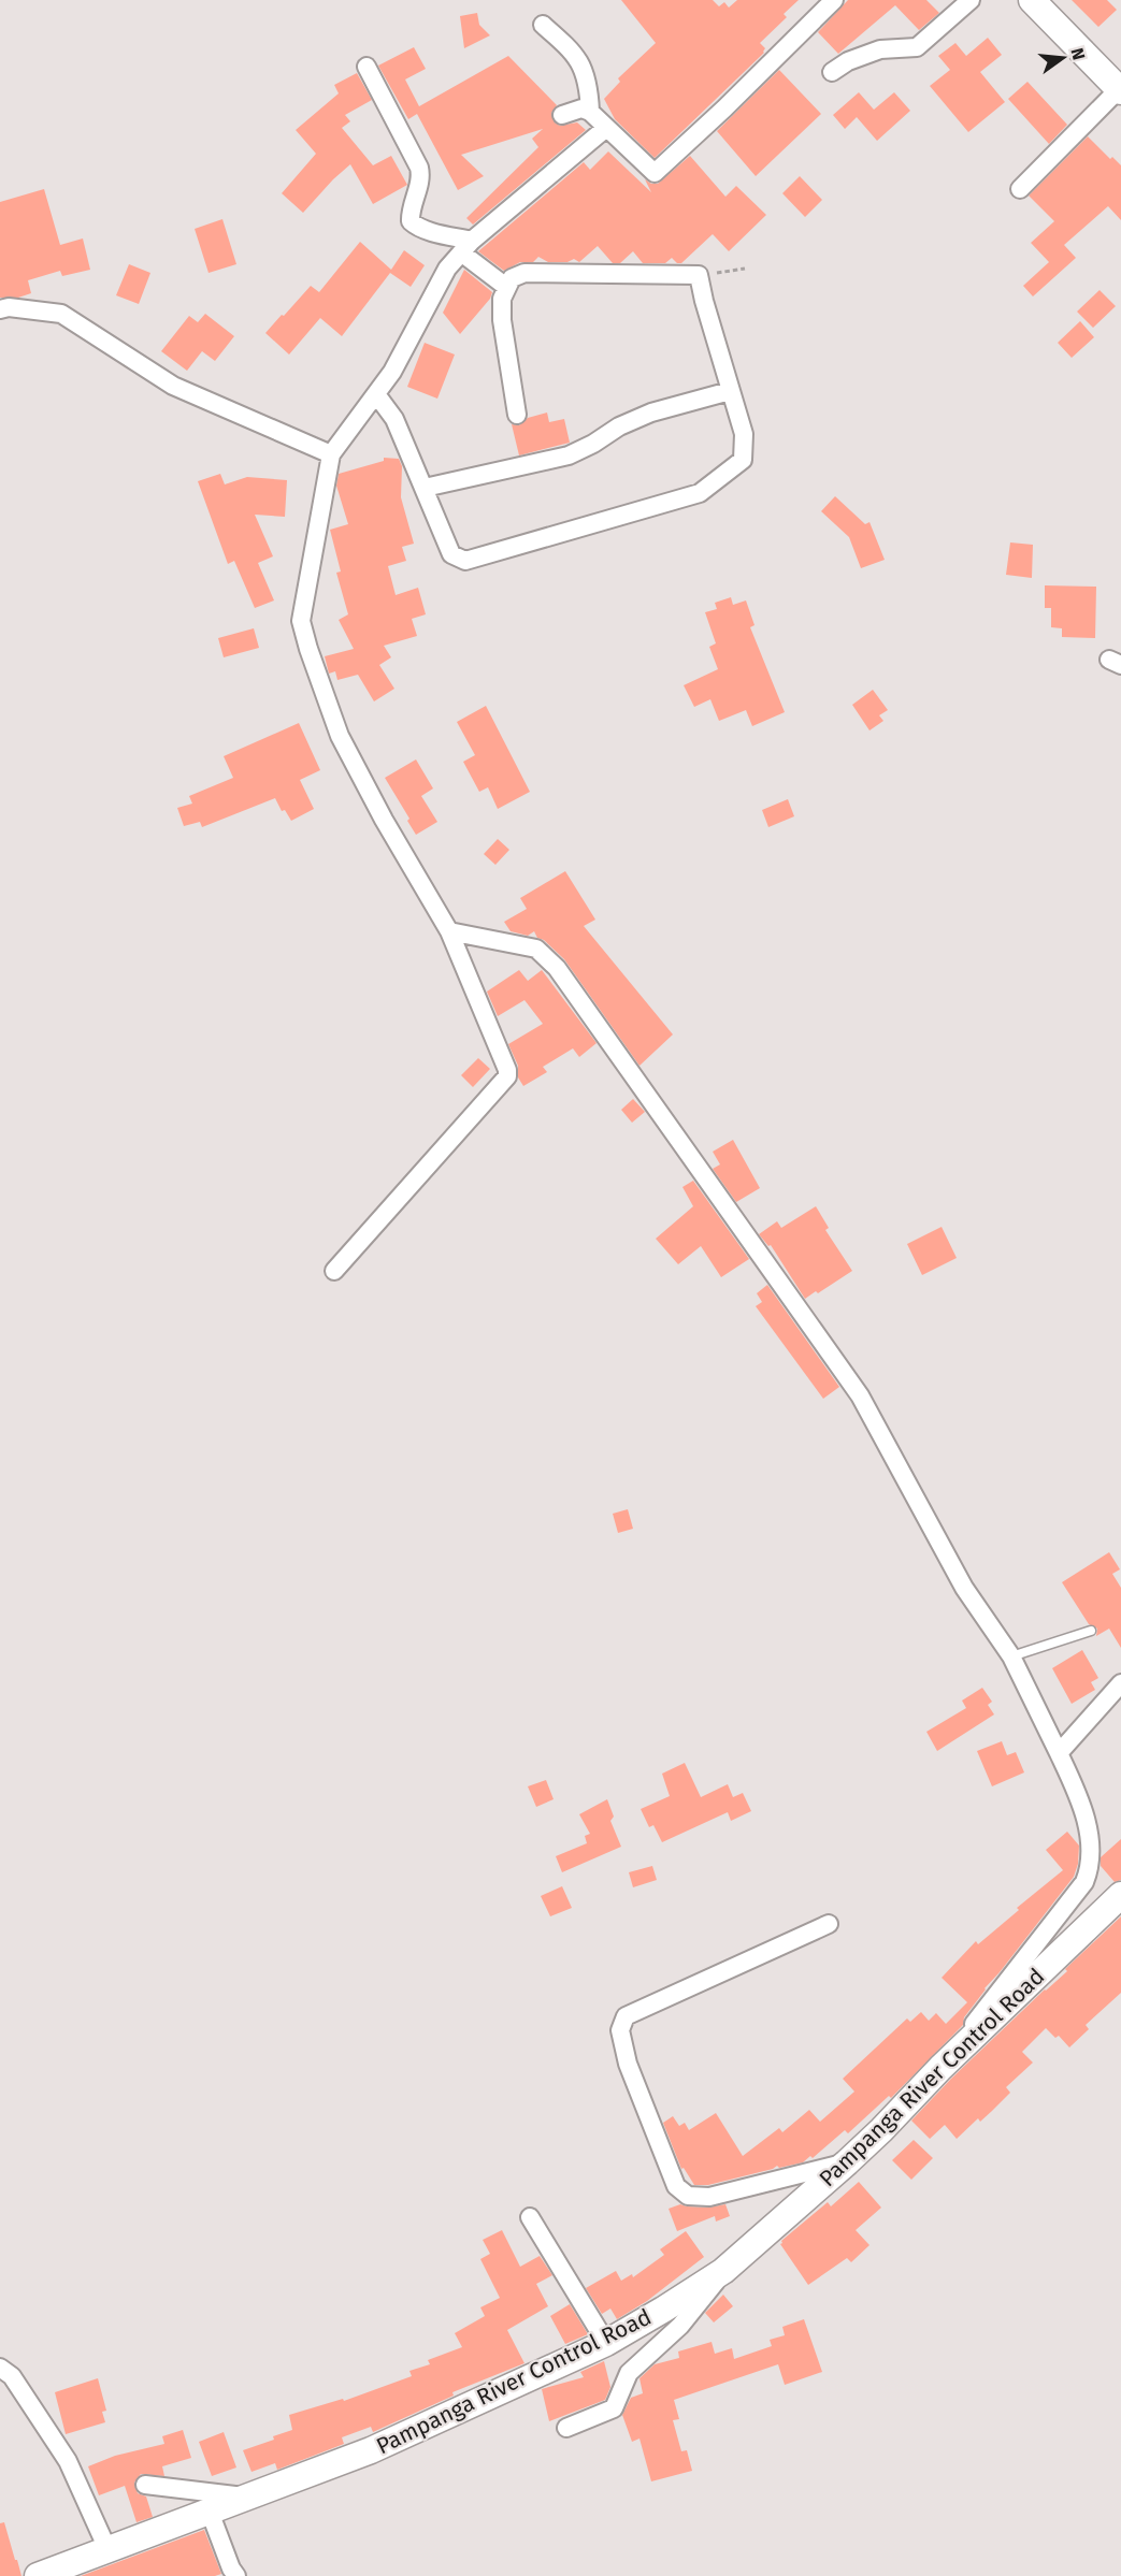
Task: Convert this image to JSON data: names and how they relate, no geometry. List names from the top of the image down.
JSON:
{
  "streets": {
    "street": ["Pampanga River Control Road"]
  },
  "north": "right"
}
